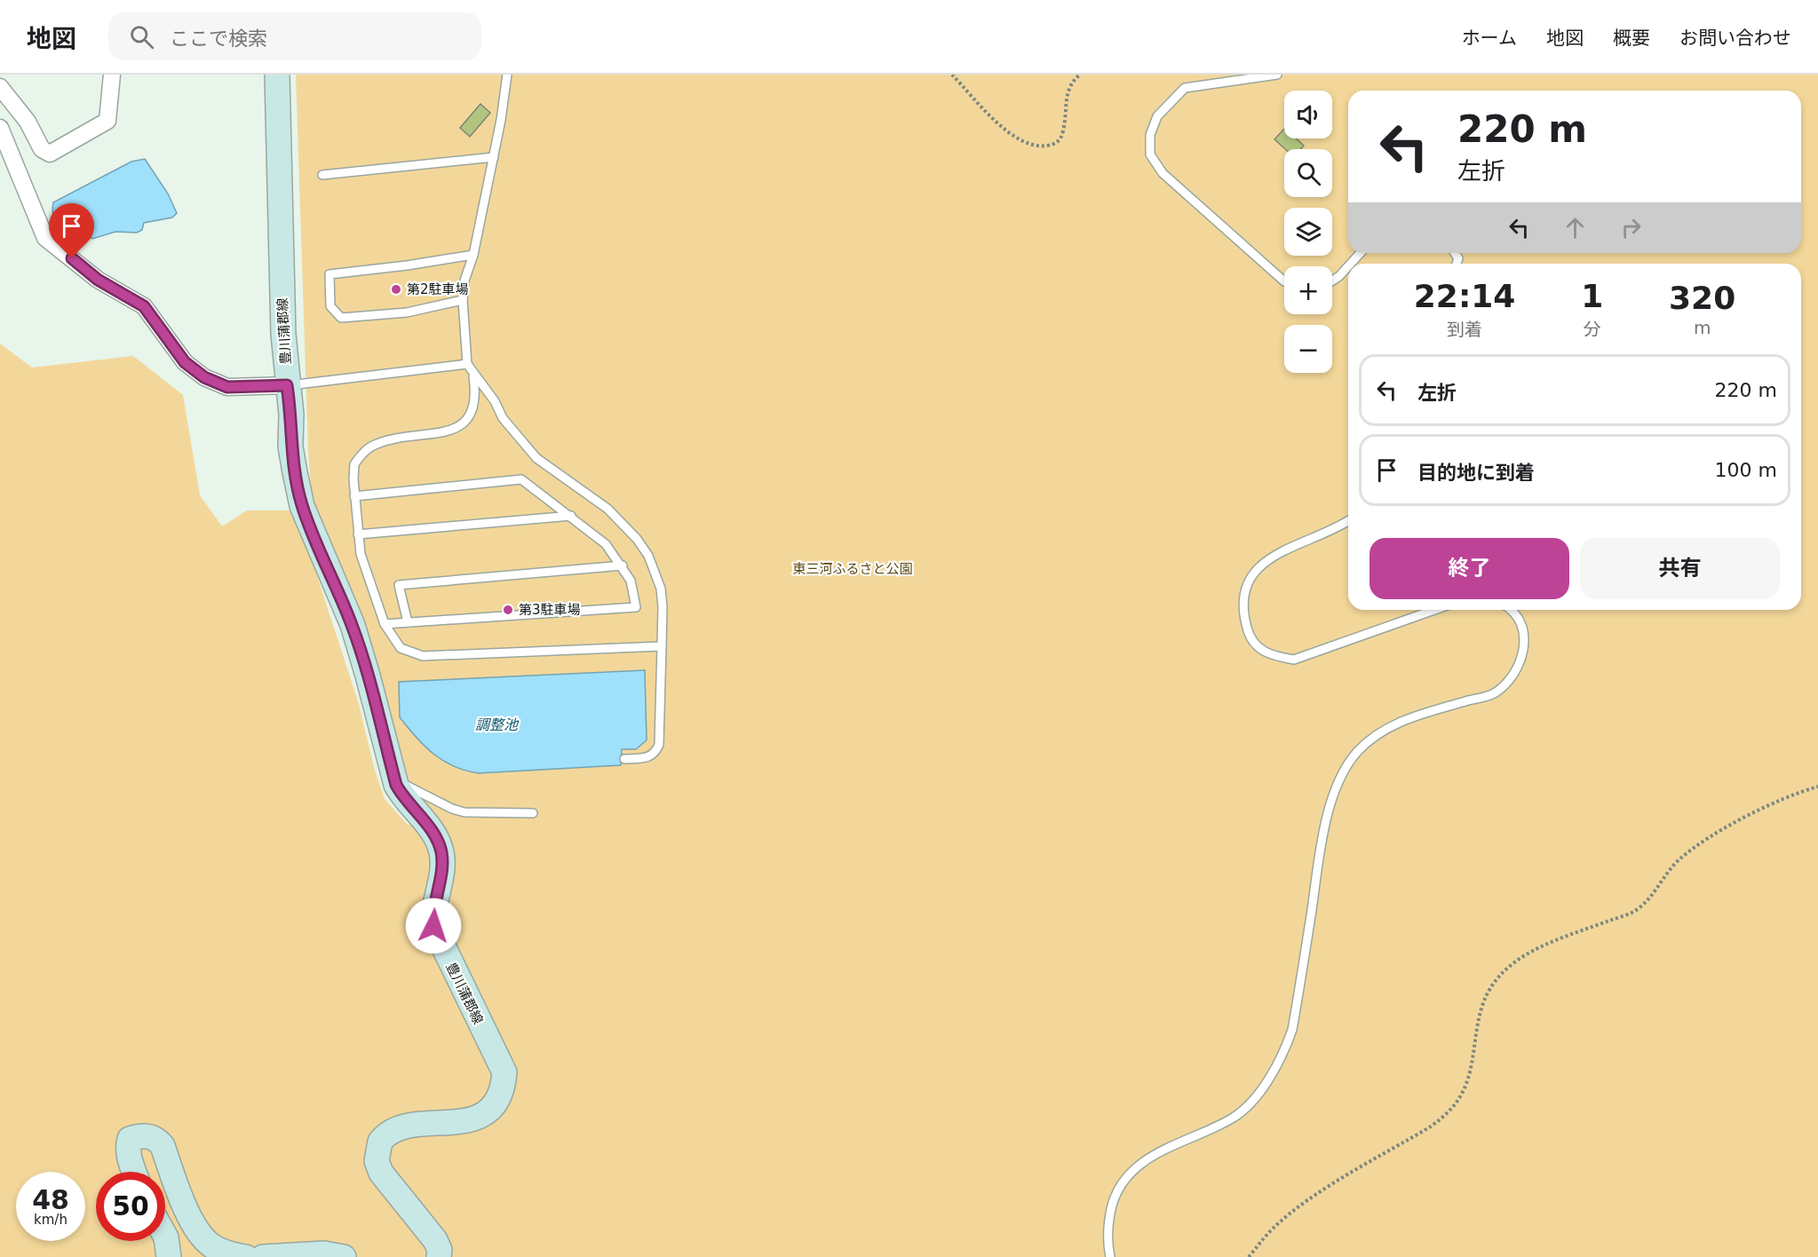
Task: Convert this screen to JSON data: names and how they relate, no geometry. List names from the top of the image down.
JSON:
{
  "streets": {
    "main road": ["豊川蒲郡線"]
  },
  "water": ["調整池"],
  "parks": ["東三河ふるさと公園"],
  "places": ["第2駐車場", "第3駐車場"],
  "page": {
    "header": "地図",
    "search": "ここで検索",
    "nav": [
      "ホーム",
      "地図",
      "概要",
      "お問い合わせ"
    ],
    "map_buttons": ["+", "−"],
    "turn": ["220 m", "左折"],
    "eta": [
      "22:14",
      "到着",
      "1",
      "分",
      "320",
      "m"
    ],
    "list": [
      {
        "name": "左折",
        "value": "220 m"
      },
      {
        "name": "目的地に到着",
        "value": "100 m"
      }
    ],
    "buttons": ["終了", "共有"],
    "speed": "48 km/h",
    "limit": "50"
  }
}
